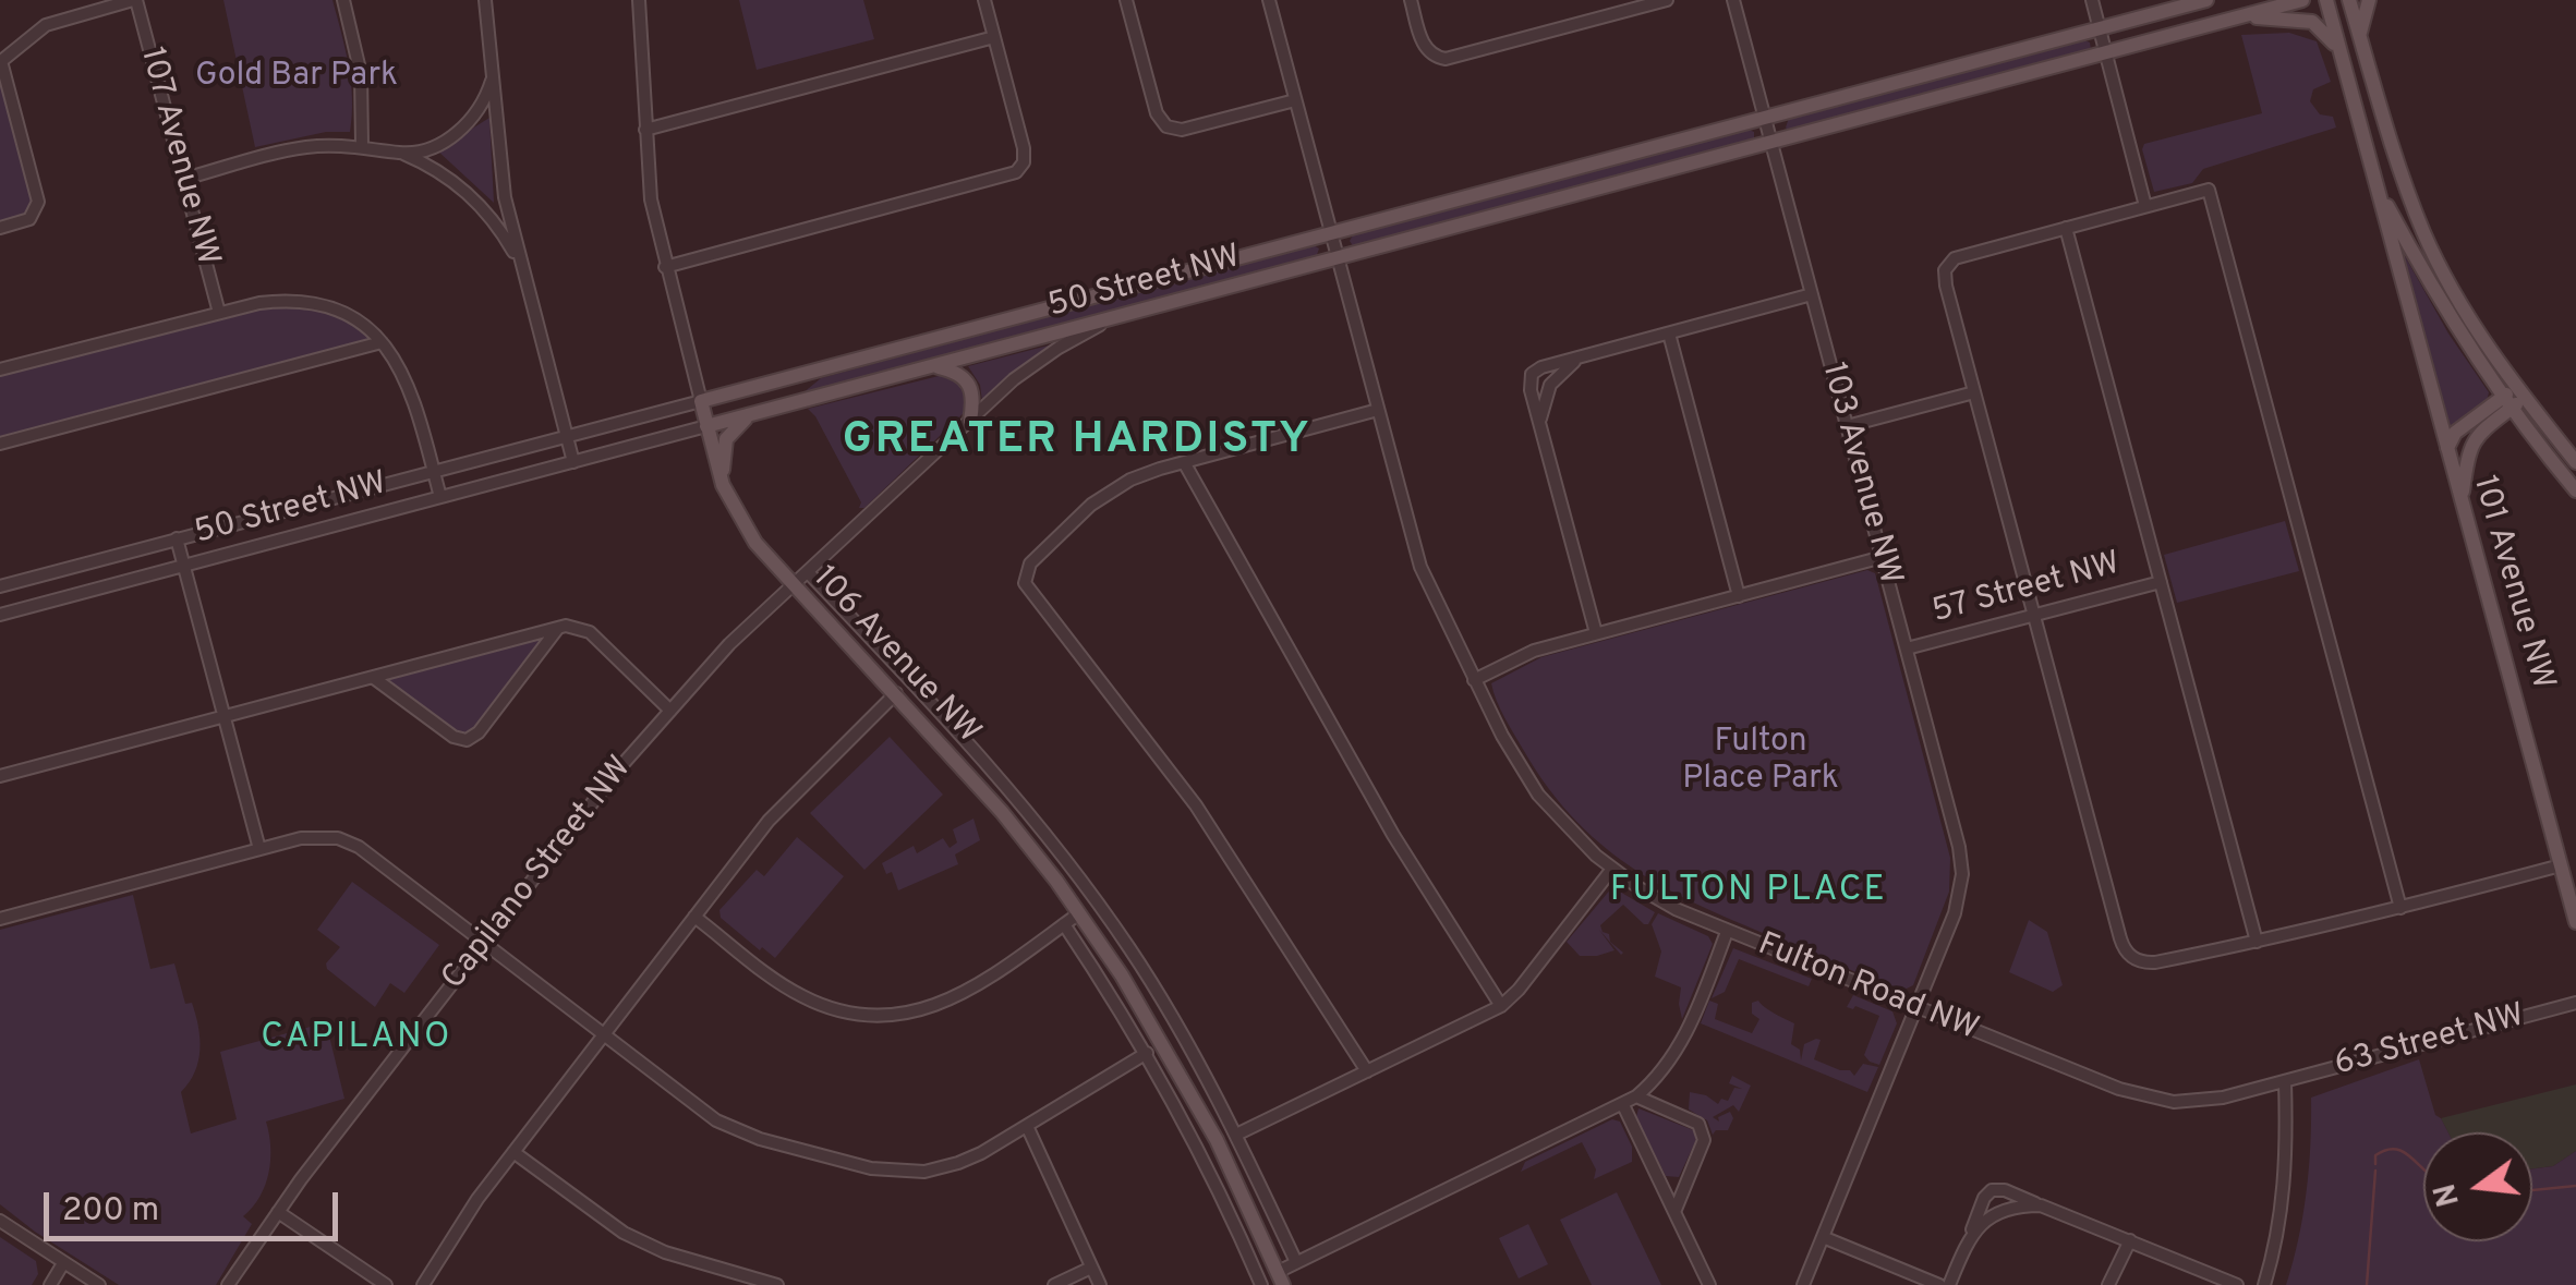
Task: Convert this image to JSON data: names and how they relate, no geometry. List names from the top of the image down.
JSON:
{
  "streets": {
    "main road": ["50 Street NW", "101 Avenue NW", "106 Avenue NW"],
    "street": [
      "107 Avenue NW",
      "103 Avenue NW",
      "57 Street NW",
      "Capilano Street NW",
      "Fulton Road NW",
      "63 Street NW"
    ]
  },
  "crossings": [
    ["50 Street NW", "103 Avenue NW"],
    ["50 Street NW", "106 Avenue NW"],
    ["50 Street NW", "Capilano Street NW"],
    ["50 Street NW", "Fulton Road NW"],
    ["103 Avenue NW", "57 Street NW"],
    ["103 Avenue NW", "Fulton Road NW"],
    ["106 Avenue NW", "Capilano Street NW"],
    ["Fulton Road NW", "63 Street NW"]
  ],
  "districts": ["GREATER HARDISTY", "FULTON PLACE", "CAPILANO"],
  "parks": ["Gold Bar Park", "Fulton Place Park"],
  "scale_bar": "200 m",
  "north": "left"
}
